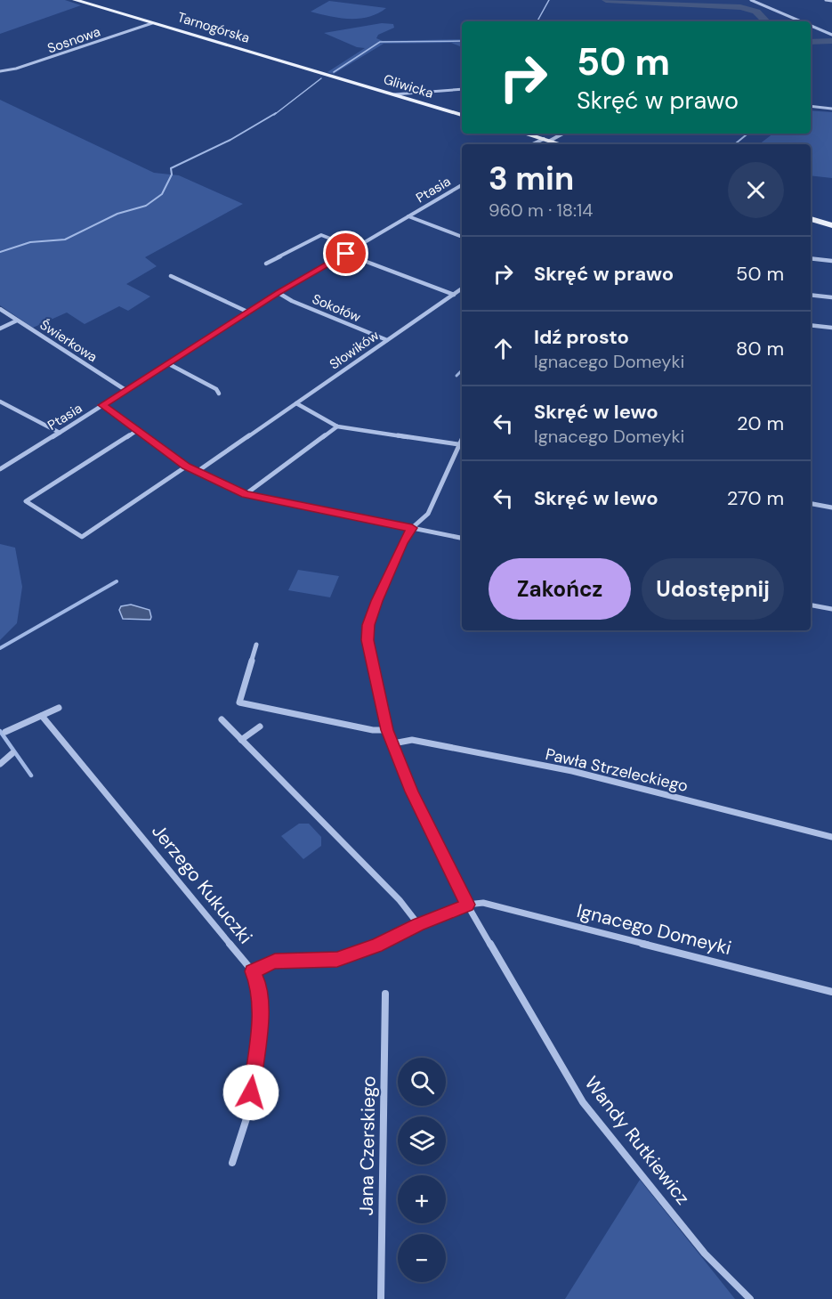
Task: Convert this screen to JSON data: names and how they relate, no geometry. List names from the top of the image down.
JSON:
{
  "streets": {
    "main road": ["Tarnogórska", "Gliwicka"],
    "street": [
      "Sosnowa",
      "Ptasia",
      "Sokołów",
      "Świerkowa",
      "Słowików",
      "Pawła Strzeleckiego",
      "Jerzego Kukuczki",
      "Ignacego Domeyki",
      "Wandy Rutkiewicz",
      "Jana Czerskiego"
    ]
  },
  "crossings": [
    ["Tarnogórska", "Sosnowa"],
    ["Tarnogórska", "Gliwicka"],
    ["Ptasia", "Sokołów"],
    ["Ptasia", "Świerkowa"],
    ["Sokołów", "Słowików"],
    ["Jerzego Kukuczki", "Ignacego Domeyki"],
    ["Ignacego Domeyki", "Wandy Rutkiewicz"]
  ],
  "page": {
    "turn": ["50 m", "Skręć w prawo"],
    "heading": ["3 min", "960 m · 18:14"],
    "list": [
      {
        "name": "Skręć w prawo",
        "value": "50 m"
      },
      {
        "name": "Idź prosto",
        "note": "Ignacego Domeyki",
        "value": "80 m"
      },
      {
        "name": "Skręć w lewo",
        "note": "Ignacego Domeyki",
        "value": "20 m"
      },
      {
        "name": "Skręć w lewo",
        "value": "270 m"
      }
    ],
    "buttons": ["Zakończ", "Udostępnij"],
    "map_buttons": ["+", "−"]
  }
}
